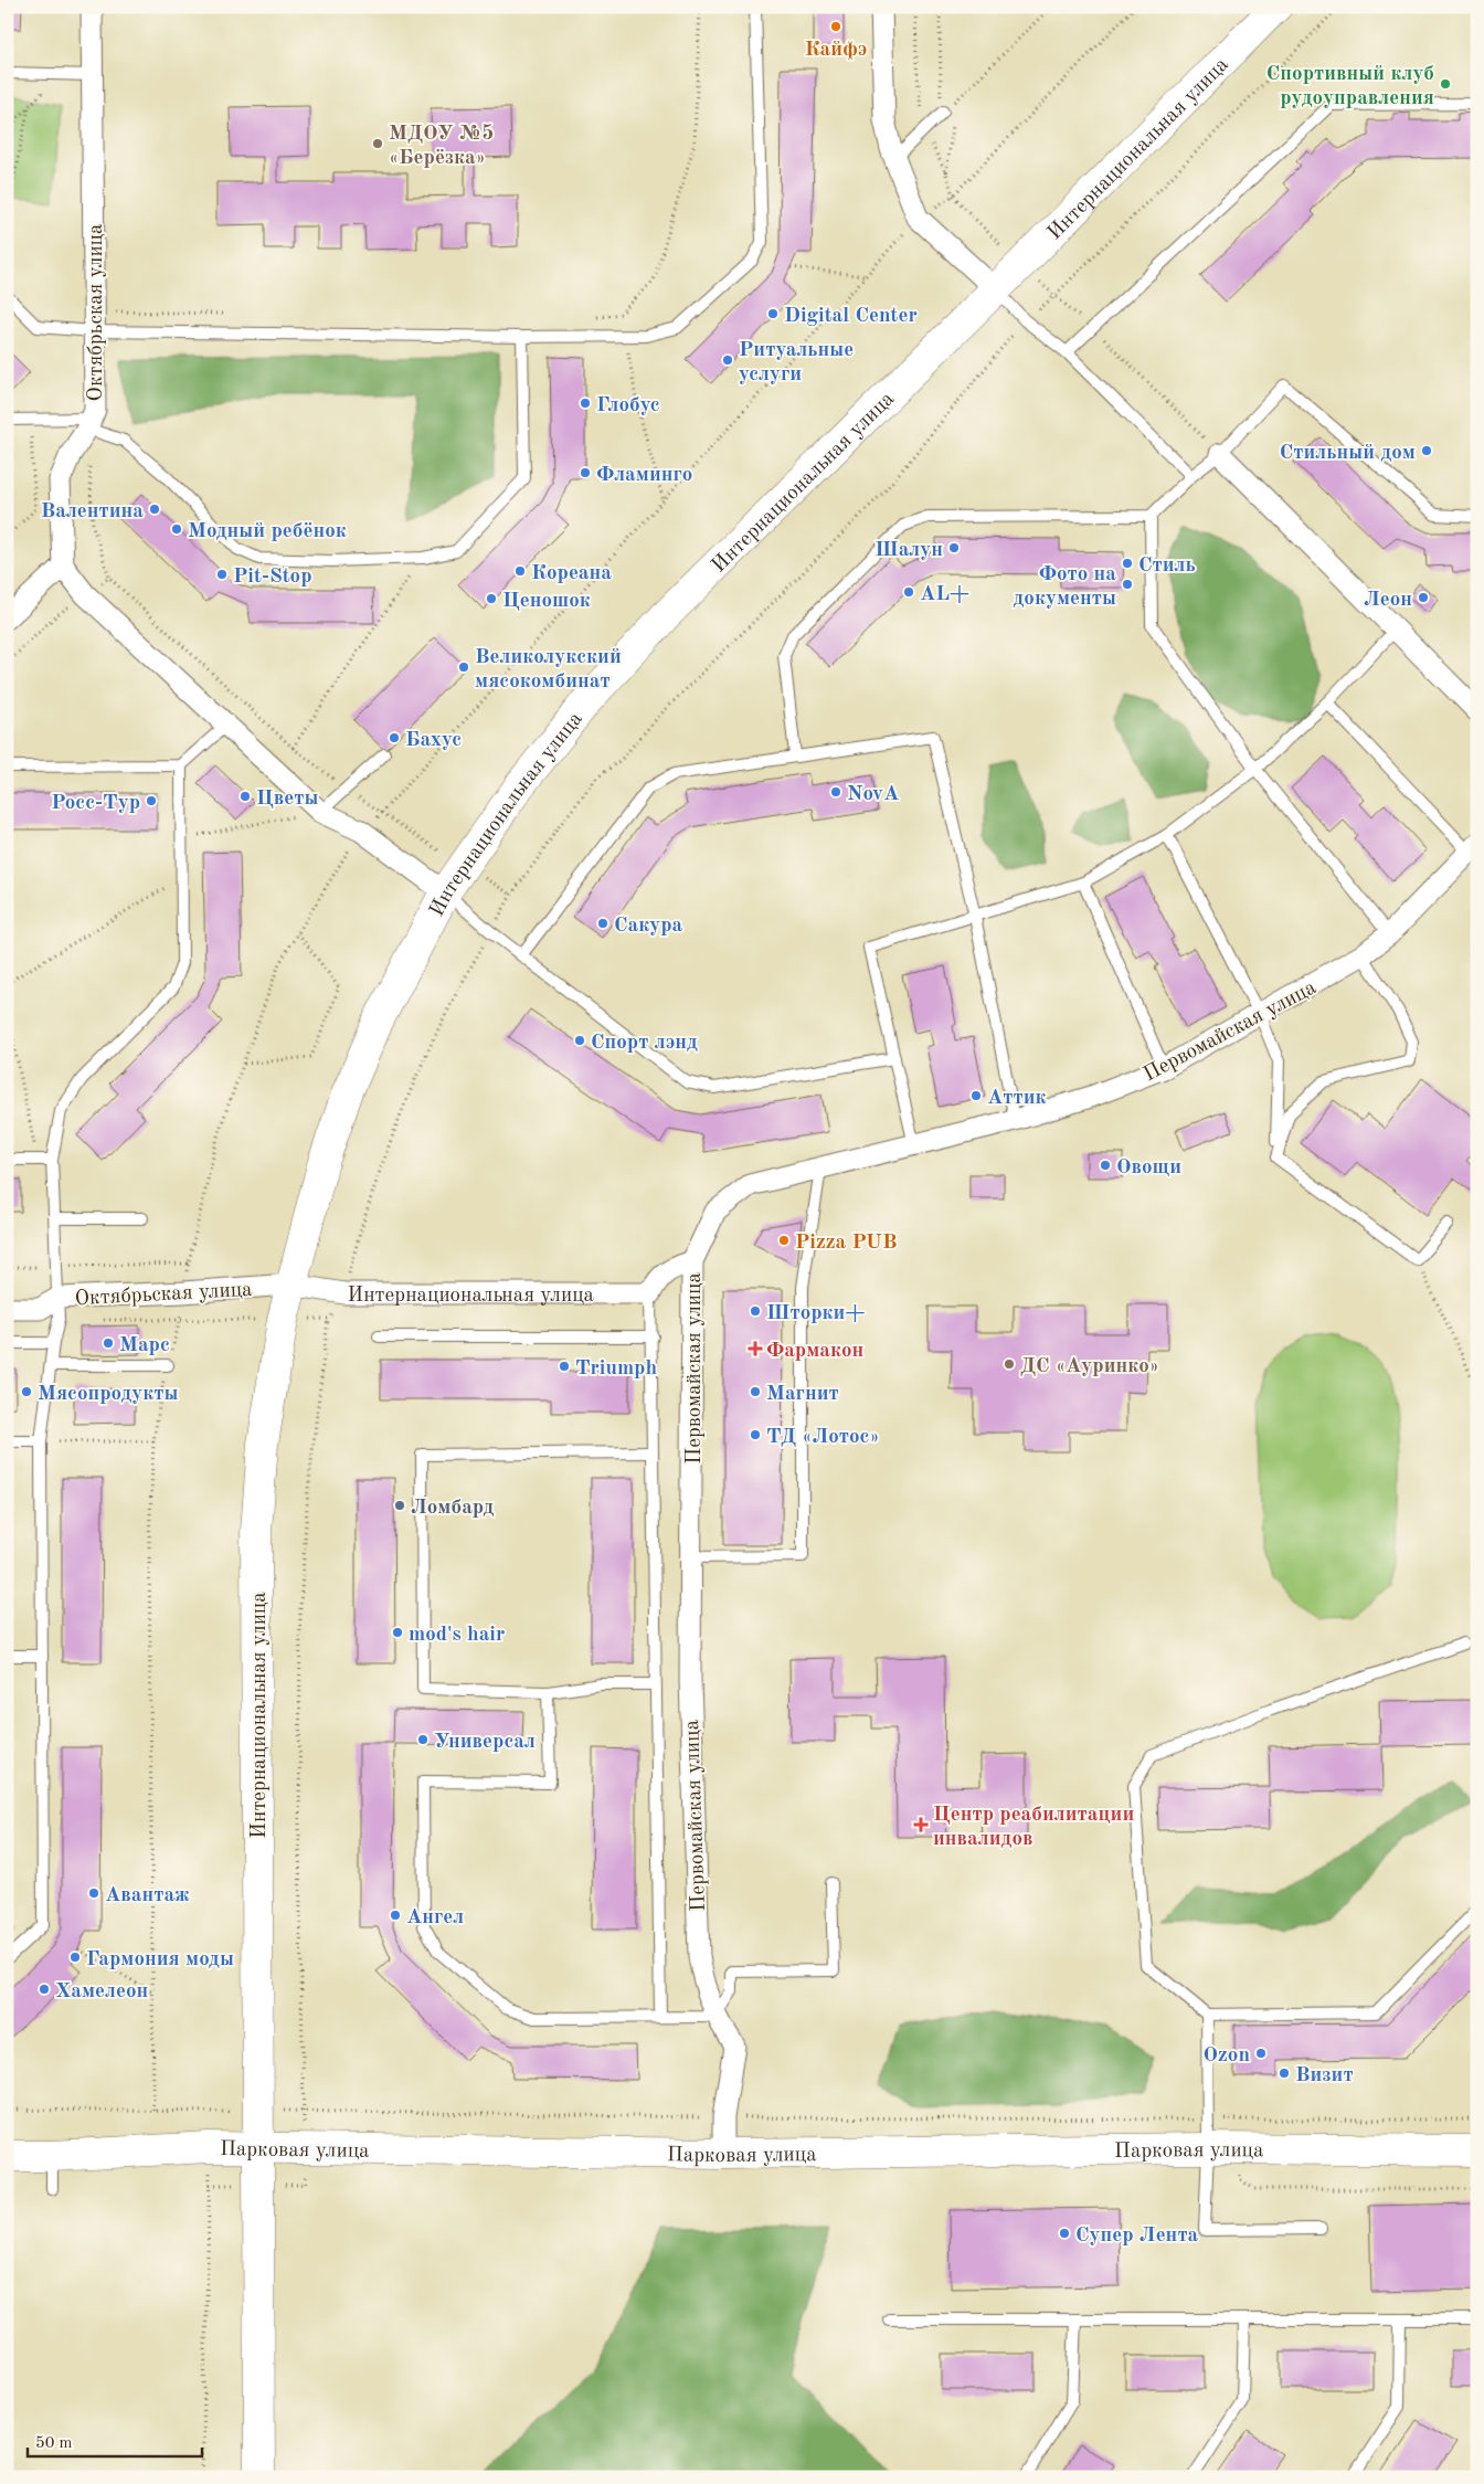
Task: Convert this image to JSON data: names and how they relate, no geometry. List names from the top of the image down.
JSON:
{
  "streets": {
    "main road": ["Интернациональная улица", "Парковая улица"],
    "street": ["Октябрьская улица", "Первомайская улица"]
  },
  "crossings": [
    ["Интернациональная улица", "Октябрьская улица"],
    ["Интернациональная улица", "Первомайская улица"],
    ["Интернациональная улица", "Парковая улица"],
    ["Первомайская улица", "Парковая улица"]
  ],
  "places": {
    "other": [
      "Кайфэ",
      "Спортивный клуб рудоуправления",
      "МДОУ №5 «Берёзка»",
      "Digital Center",
      "Ритуальные услуги",
      "Глобус",
      "Стильный дом",
      "Фламинго",
      "Валентина",
      "Модный ребёнок",
      "Шалун",
      "Стиль",
      "Кореана",
      "Pit-Stop",
      "Фото на документы",
      "AL+",
      "Леон",
      "Ценошок",
      "Великолукский мясокомбинат",
      "Бахус",
      "NovA",
      "Цветы",
      "Росс-Тур",
      "Сакура",
      "Спорт лэнд",
      "Аттик",
      "Овощи",
      "Pizza PUB",
      "Шторки+",
      "Марс",
      "ДС «Ауринко»",
      "Triumph",
      "Мясопродукты",
      "Магнит",
      "ТД «Лотос»",
      "Ломбард",
      "mod's hair",
      "Универсал",
      "Авантаж",
      "Ангел",
      "Гармония моды",
      "Хамелеон",
      "Ozon",
      "Визит",
      "Супер Лента"
    ],
    "health": ["Фармакон", "Центр реабилитации инвалидов"]
  },
  "scale_bar": "50 m"
}
